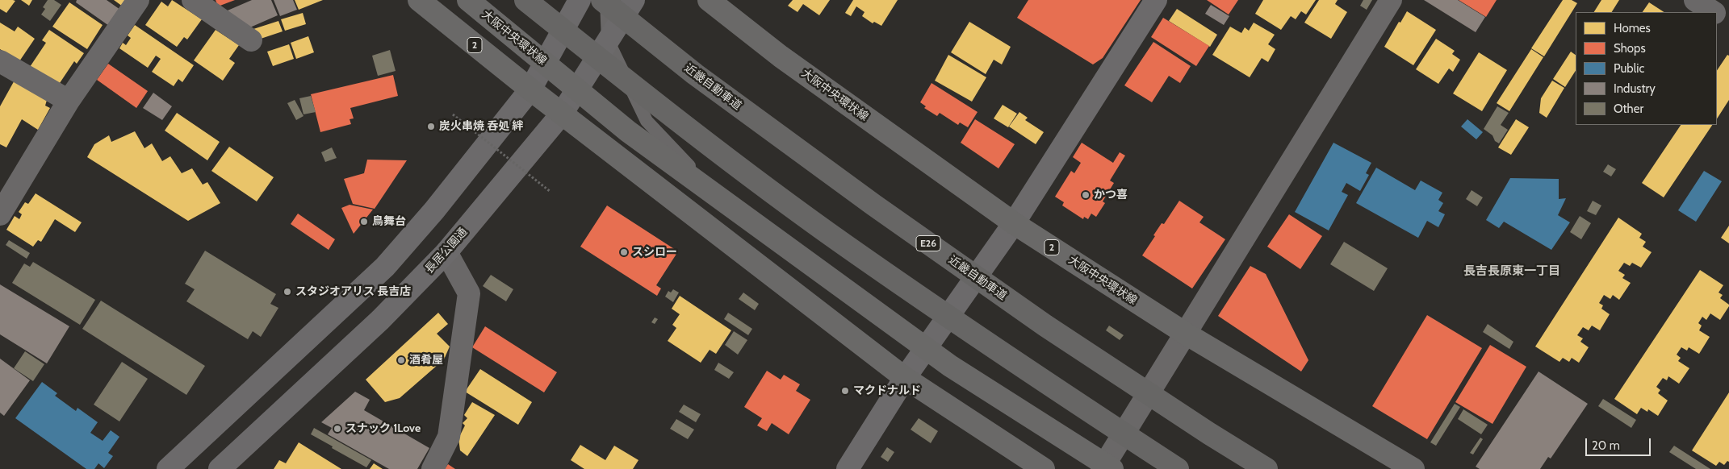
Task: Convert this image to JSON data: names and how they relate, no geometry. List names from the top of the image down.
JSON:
{
  "streets": {
    "highway": ["近畿自動車道", "E26"],
    "main road": ["大阪中央環状線", "2", "長居公園通"]
  },
  "crossings": [
    ["2", "長居公園通"]
  ],
  "districts": ["長吉長原東一丁目"],
  "places": [
    "炭火串焼 呑処 絆",
    "かつ喜",
    "鳥舞台",
    "スシロー",
    "スタジオアリス 長吉店",
    "酒肴屋",
    "マクドナルド",
    "スナック 1Love"
  ],
  "legend": [
    "Homes",
    "Shops",
    "Public",
    "Industry",
    "Other"
  ],
  "scale_bar": "20 m"
}
